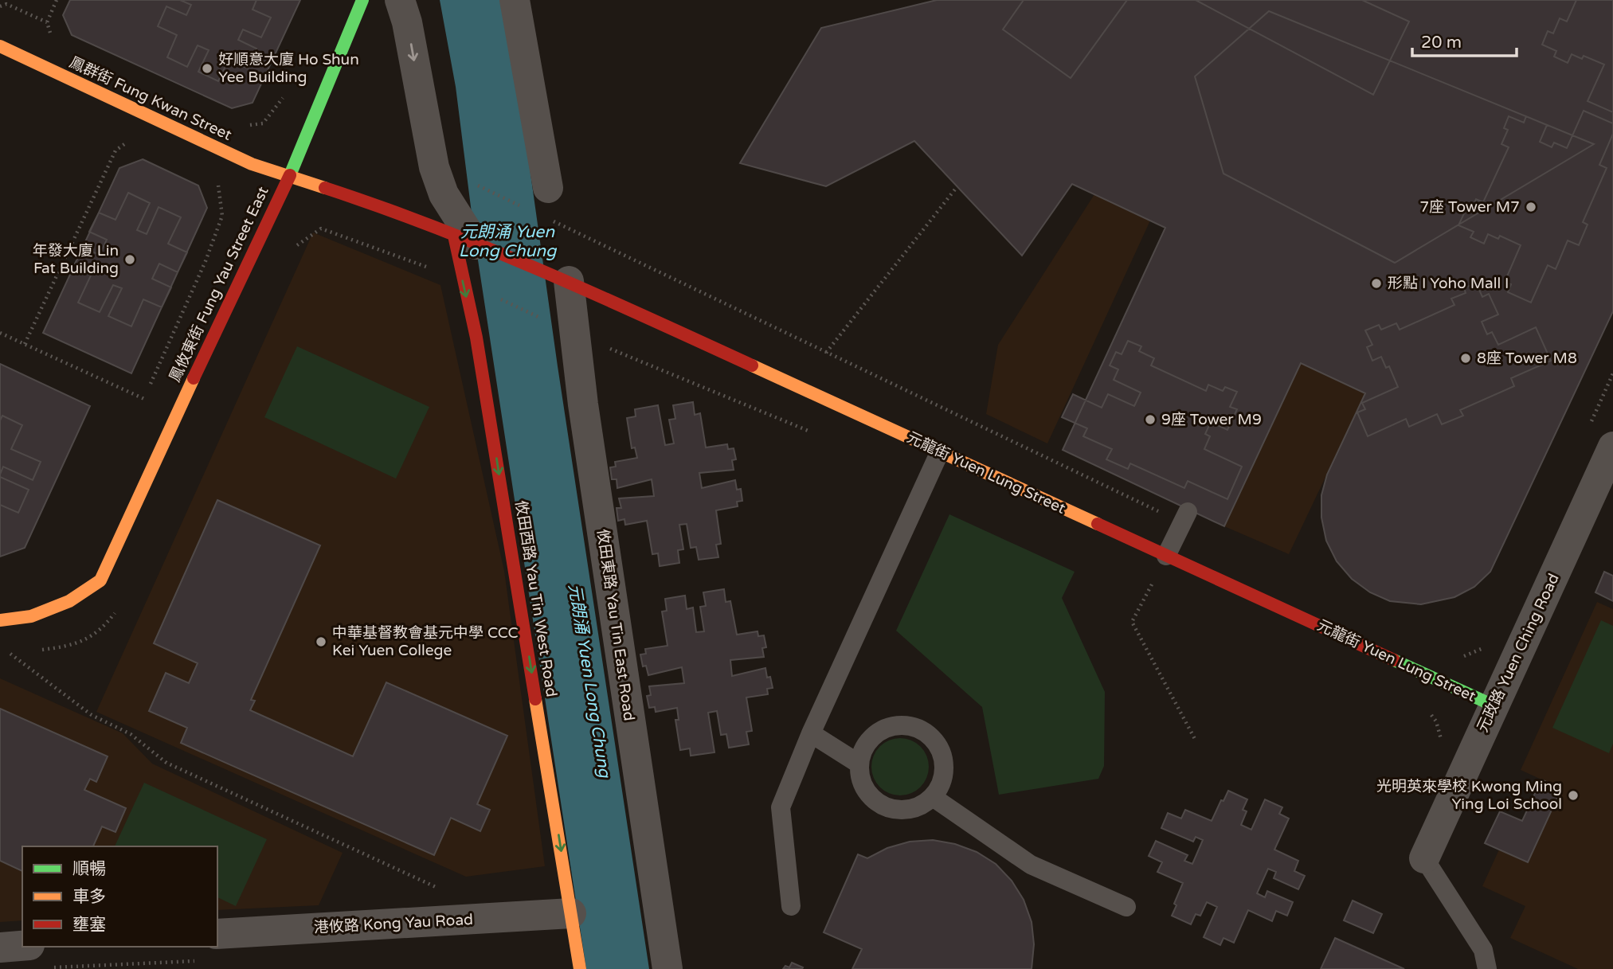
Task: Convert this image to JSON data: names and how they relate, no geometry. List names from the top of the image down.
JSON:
{
  "streets": {
    "street": [
      "鳳群街 Fung Kwan Street",
      "鳳攸東街 Fung Yau Street East",
      "元龍街 Yuen Lung Street",
      "攸田西路 Yau Tin West Road",
      "攸田東路 Yau Tin East Road",
      "元政路 Yuen Ching Road",
      "港攸路 Kong Yau Road"
    ]
  },
  "crossings": [
    ["鳳群街 Fung Kwan Street", "鳳攸東街 Fung Yau Street East"],
    ["鳳群街 Fung Kwan Street", "元龍街 Yuen Lung Street"],
    ["鳳攸東街 Fung Yau Street East", "元龍街 Yuen Lung Street"],
    ["元龍街 Yuen Lung Street", "攸田西路 Yau Tin West Road"],
    ["元龍街 Yuen Lung Street", "攸田東路 Yau Tin East Road"],
    ["元龍街 Yuen Lung Street", "元政路 Yuen Ching Road"],
    ["攸田西路 Yau Tin West Road", "港攸路 Kong Yau Road"]
  ],
  "one_way": ["攸田西路 Yau Tin West Road"],
  "water": ["元朗涌 Yuen Long Chung"],
  "places": [
    "好順意大廈 Ho Shun Yee Building",
    "7座 Tower M7",
    "年發大廈 Lin Fat Building",
    "形點 I Yoho Mall I",
    "8座 Tower M8",
    "9座 Tower M9",
    "中華基督教會基元中學 CCC Kei Yuen College",
    "光明英來學校 Kwong Ming Ying Loi School"
  ],
  "legend": ["順暢", "車多", "壅塞"],
  "scale_bar": "20 m"
}
